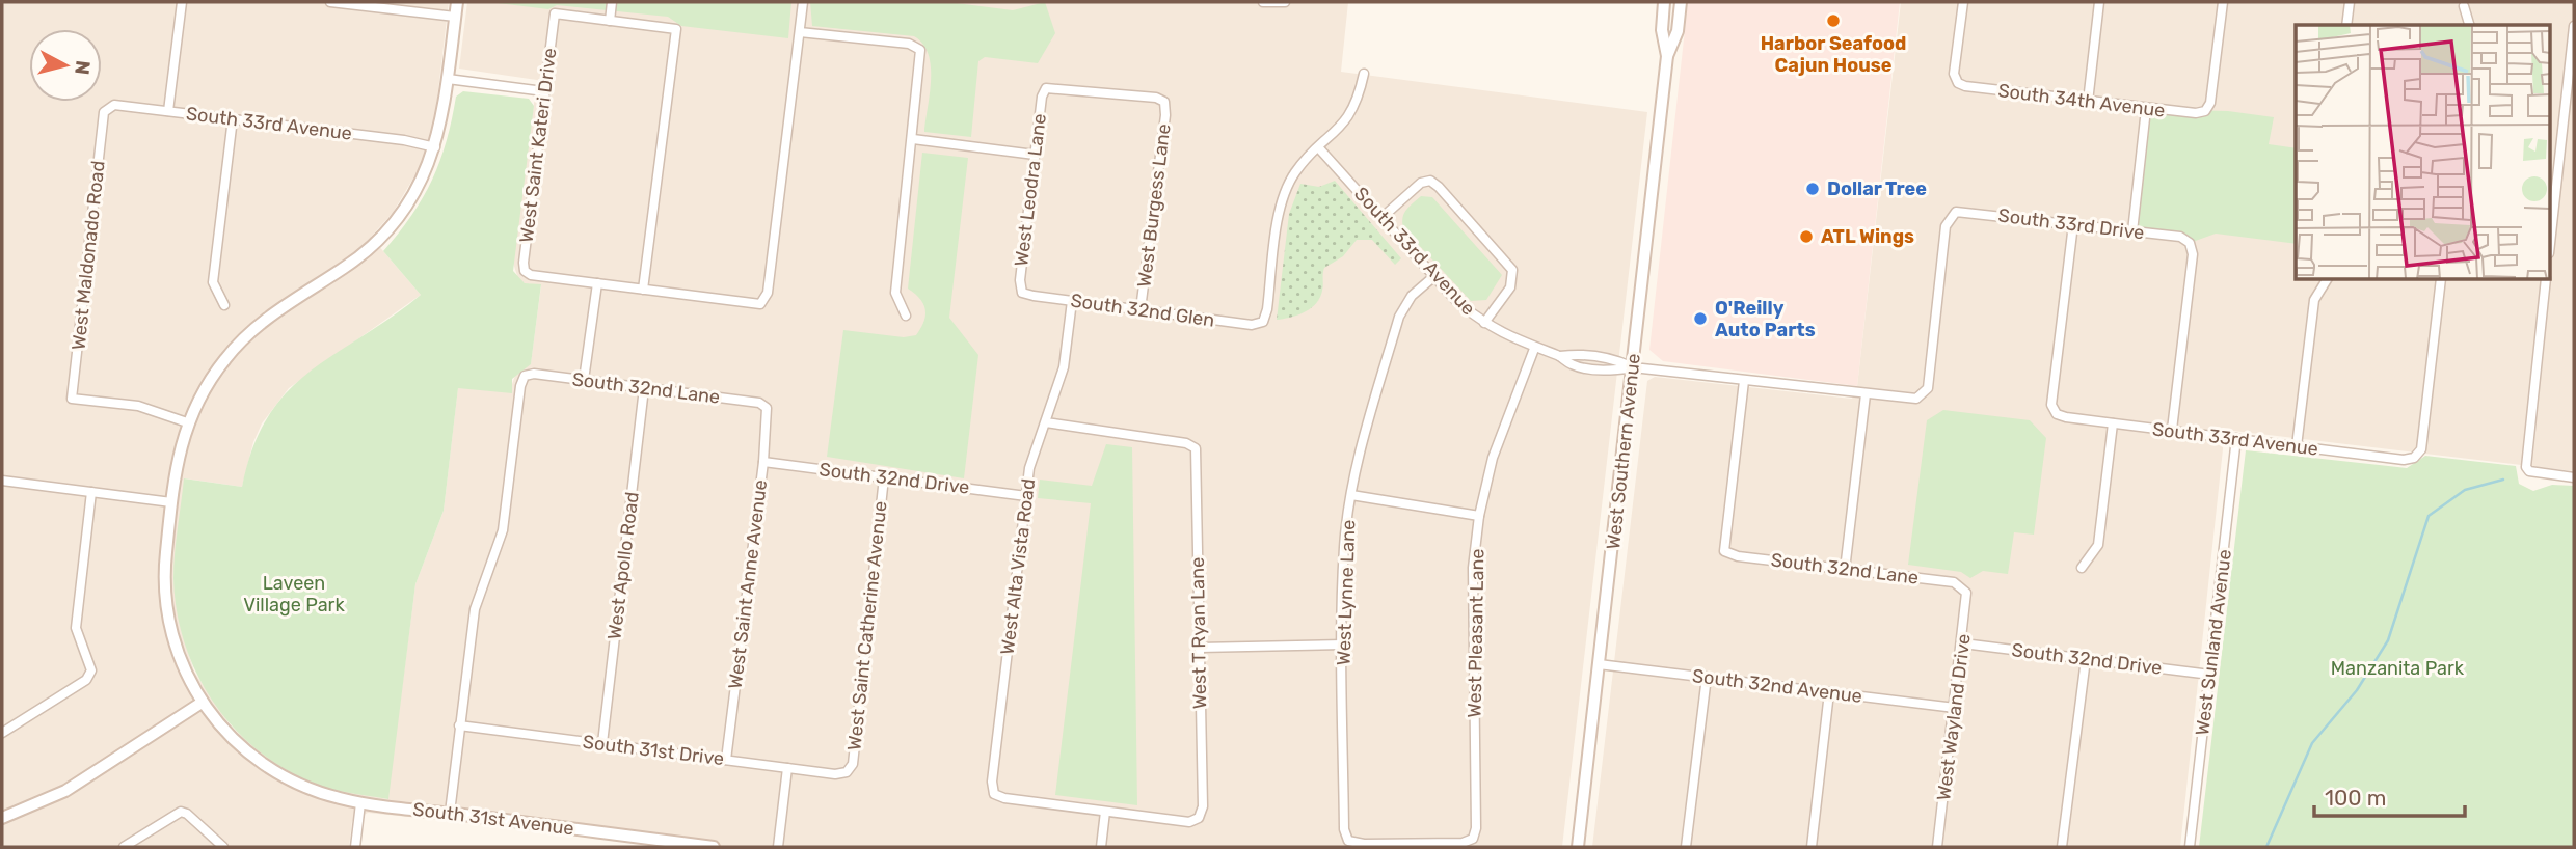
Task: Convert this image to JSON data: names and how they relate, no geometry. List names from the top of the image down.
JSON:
{
  "streets": {
    "street": [
      "South 34th Avenue",
      "South 33rd Avenue",
      "West Saint Kateri Drive",
      "West Leodra Lane",
      "West Burgess Lane",
      "South 33rd Drive",
      "West Maldonado Road",
      "South 32nd Glen",
      "South 32nd Lane",
      "West Southern Avenue",
      "South 32nd Drive",
      "West Apollo Road",
      "West Alta Vista Road",
      "West Saint Anne Avenue",
      "West Lynne Lane",
      "West Saint Catherine Avenue",
      "West T Ryan Lane",
      "West Pleasant Lane",
      "West Sunland Avenue",
      "South 32nd Avenue",
      "West Wayland Drive",
      "South 31st Drive",
      "South 31st Avenue"
    ]
  },
  "crossings": [
    ["South 33rd Avenue", "South 33rd Drive"],
    ["South 33rd Avenue", "West Maldonado Road"],
    ["South 33rd Avenue", "South 32nd Glen"],
    ["South 33rd Avenue", "South 32nd Lane"],
    ["South 33rd Avenue", "West Southern Avenue"],
    ["South 33rd Avenue", "West Lynne Lane"],
    ["South 33rd Avenue", "West Pleasant Lane"],
    ["South 33rd Avenue", "West Sunland Avenue"],
    ["South 33rd Avenue", "South 31st Avenue"],
    ["West Leodra Lane", "West Burgess Lane"],
    ["West Leodra Lane", "South 32nd Glen"],
    ["West Burgess Lane", "South 32nd Glen"],
    ["West Maldonado Road", "South 31st Avenue"],
    ["South 32nd Glen", "West Alta Vista Road"],
    ["South 32nd Lane", "West Apollo Road"],
    ["South 32nd Lane", "West Saint Anne Avenue"],
    ["South 32nd Lane", "West Wayland Drive"],
    ["South 32nd Lane", "South 31st Drive"],
    ["West Southern Avenue", "South 32nd Avenue"],
    ["South 32nd Drive", "West Alta Vista Road"],
    ["South 32nd Drive", "West Saint Anne Avenue"],
    ["South 32nd Drive", "West Saint Catherine Avenue"],
    ["South 32nd Drive", "West Sunland Avenue"],
    ["South 32nd Drive", "West Wayland Drive"],
    ["West Apollo Road", "South 31st Drive"],
    ["West Alta Vista Road", "West T Ryan Lane"],
    ["West Saint Anne Avenue", "South 31st Drive"],
    ["West Lynne Lane", "West Pleasant Lane"],
    ["West Saint Catherine Avenue", "South 31st Drive"],
    ["South 32nd Avenue", "West Wayland Drive"]
  ],
  "parks": ["Laveen Village Park", "Manzanita Park"],
  "places": [
    "Harbor Seafood Cajun House",
    "Dollar Tree",
    "ATL Wings",
    "O'Reilly Auto Parts"
  ],
  "scale_bar": "100 m",
  "north": "right"
}
